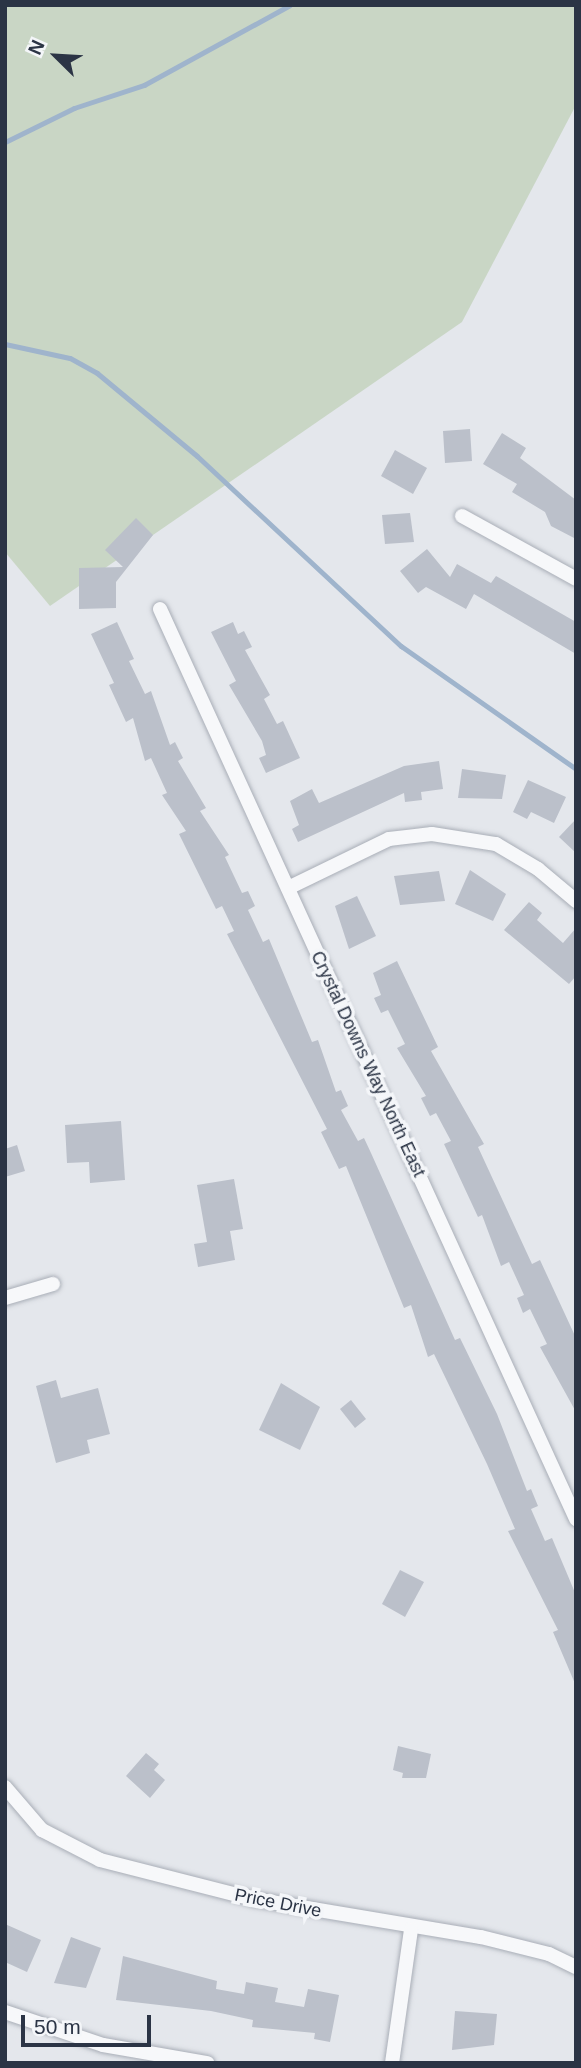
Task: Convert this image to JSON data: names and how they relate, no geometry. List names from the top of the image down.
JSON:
{
  "streets": {
    "street": ["Crystal Downs Way North East", "Price Drive"]
  },
  "scale_bar": "50 m",
  "north": "top left"
}
